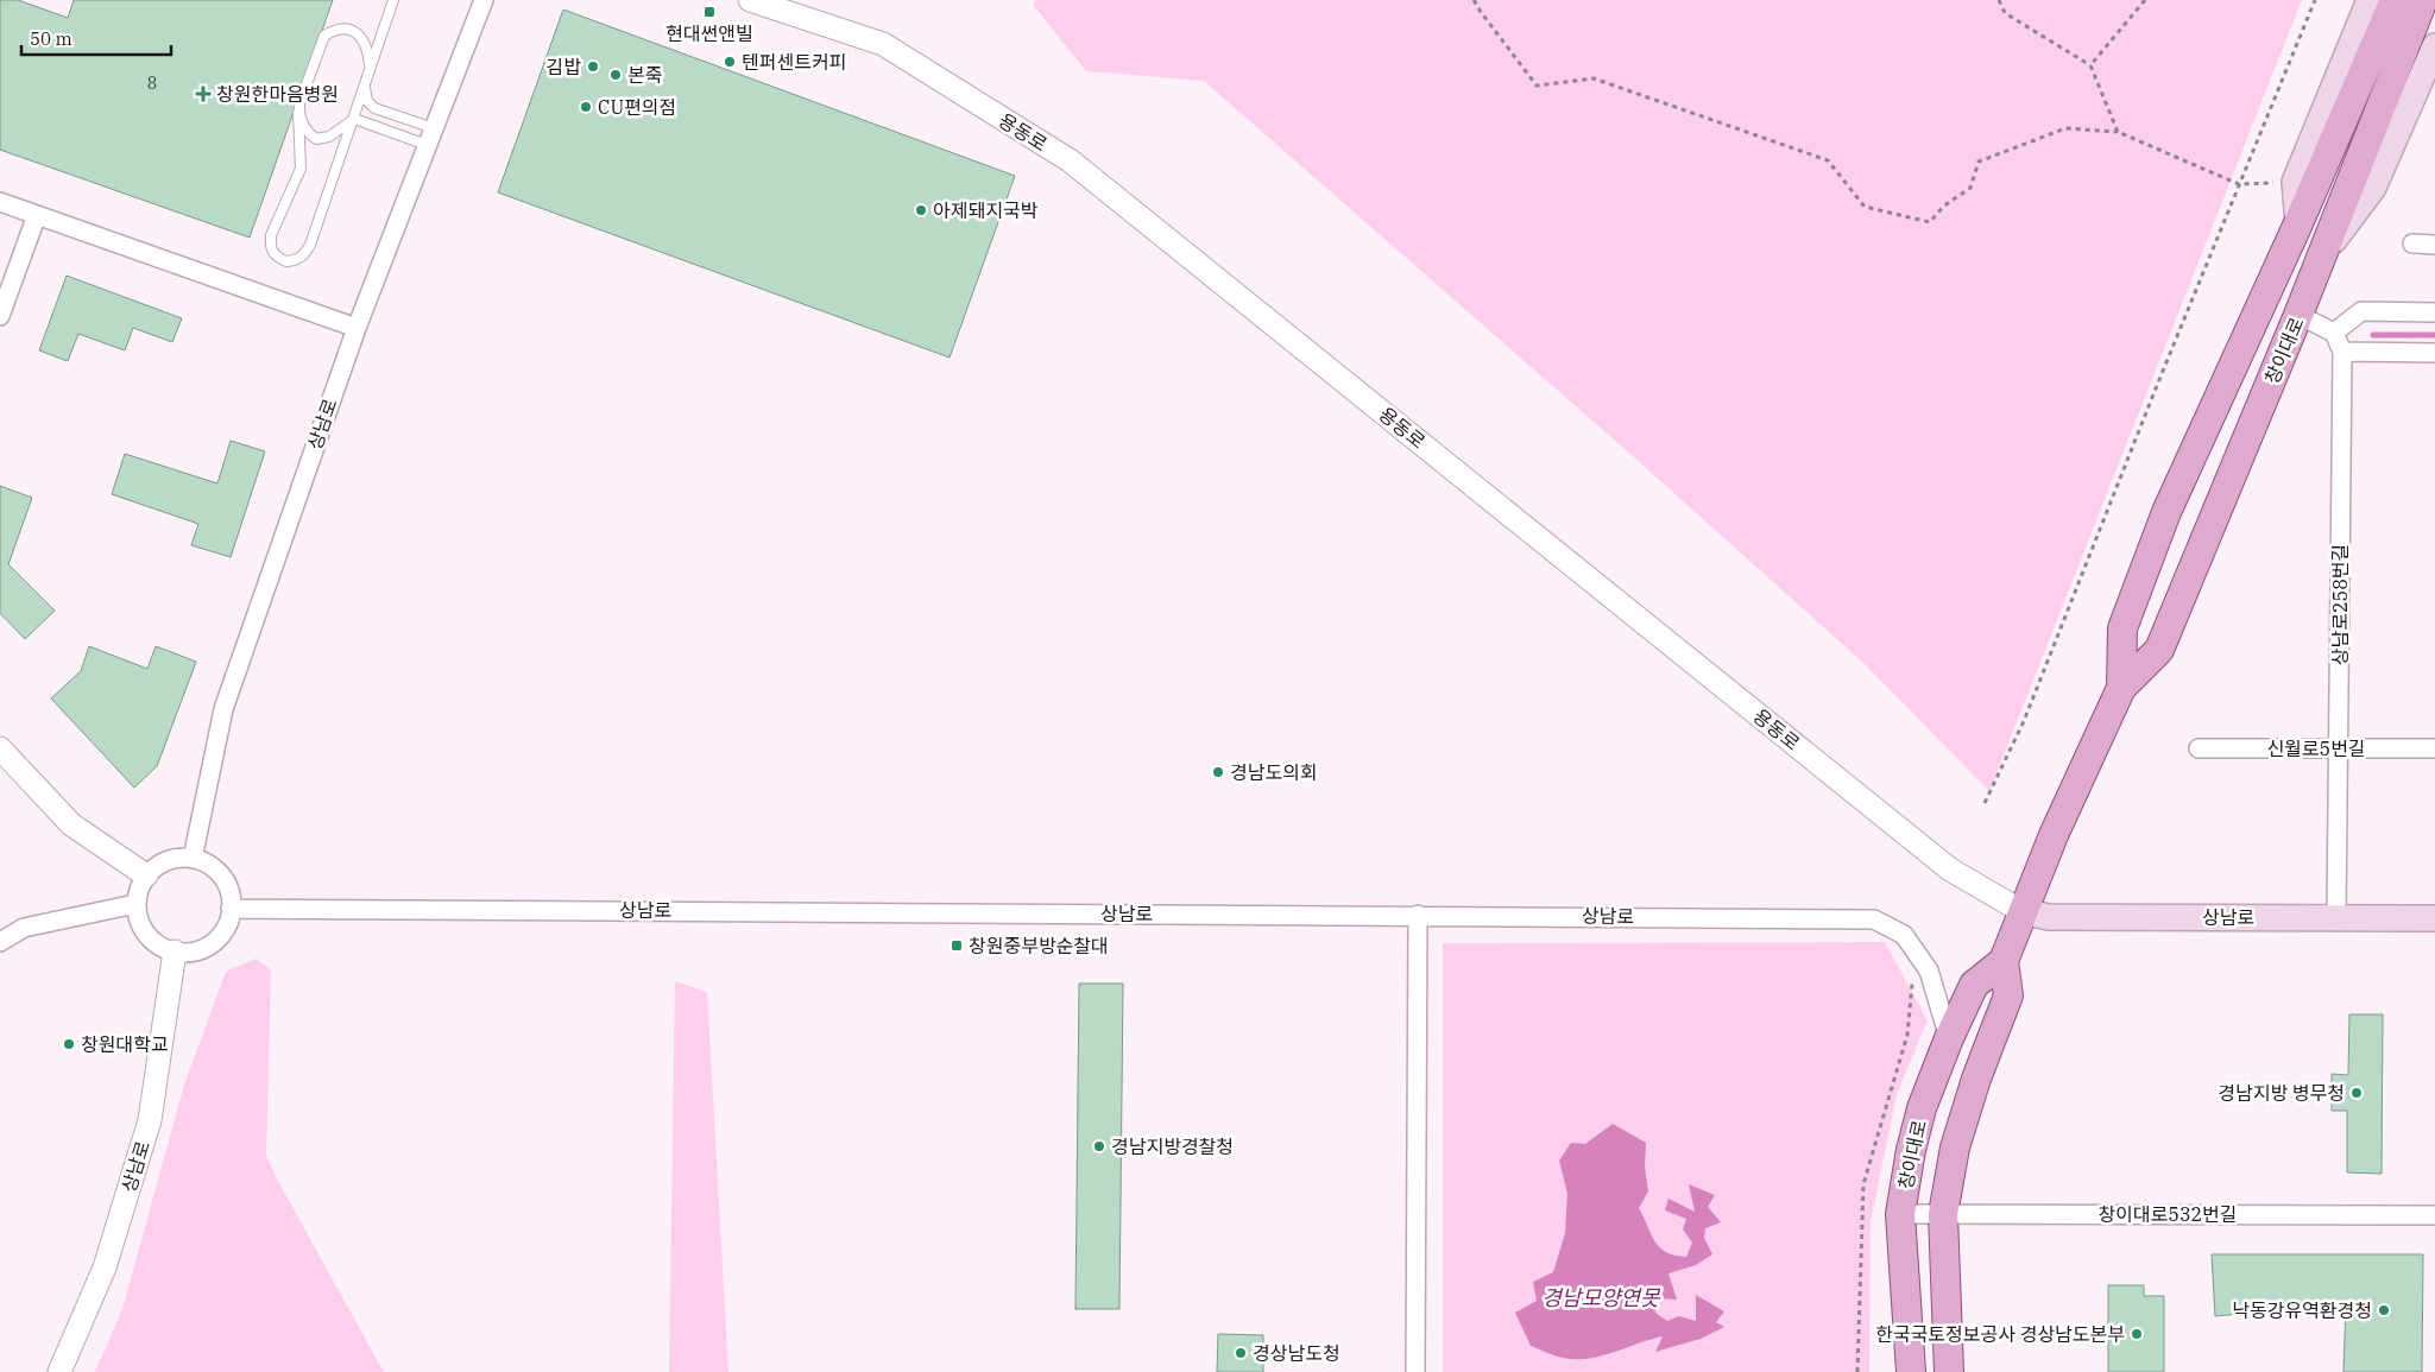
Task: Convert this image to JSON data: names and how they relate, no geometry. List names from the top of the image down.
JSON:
{
  "streets": {
    "main road": ["창이대로", "상남로"],
    "street": [
      "용동로",
      "상남로258번길",
      "신월로5번길",
      "창이대로532번길"
    ]
  },
  "crossings": [
    ["용동로", "창이대로"],
    ["용동로", "상남로"],
    ["창이대로", "상남로"],
    ["창이대로", "창이대로532번길"],
    ["상남로", "상남로258번길"],
    ["상남로258번길", "신월로5번길"]
  ],
  "water": ["경남모양연못"],
  "places": {
    "transit": ["현대썬앤빌", "창원중부방순찰대"],
    "other": [
      "텐퍼센트커피",
      "김밥",
      "본죽",
      "CU편의점",
      "아제돼지국박",
      "경남도의회",
      "창원대학교",
      "경남지방 병무청",
      "경남지방경찰청",
      "낙동강유역환경청",
      "한국국토정보공사 경상남도본부",
      "경상남도청"
    ],
    "health": ["창원한마음병원"]
  },
  "house_numbers": ["8"],
  "scale_bar": "50 m"
}
